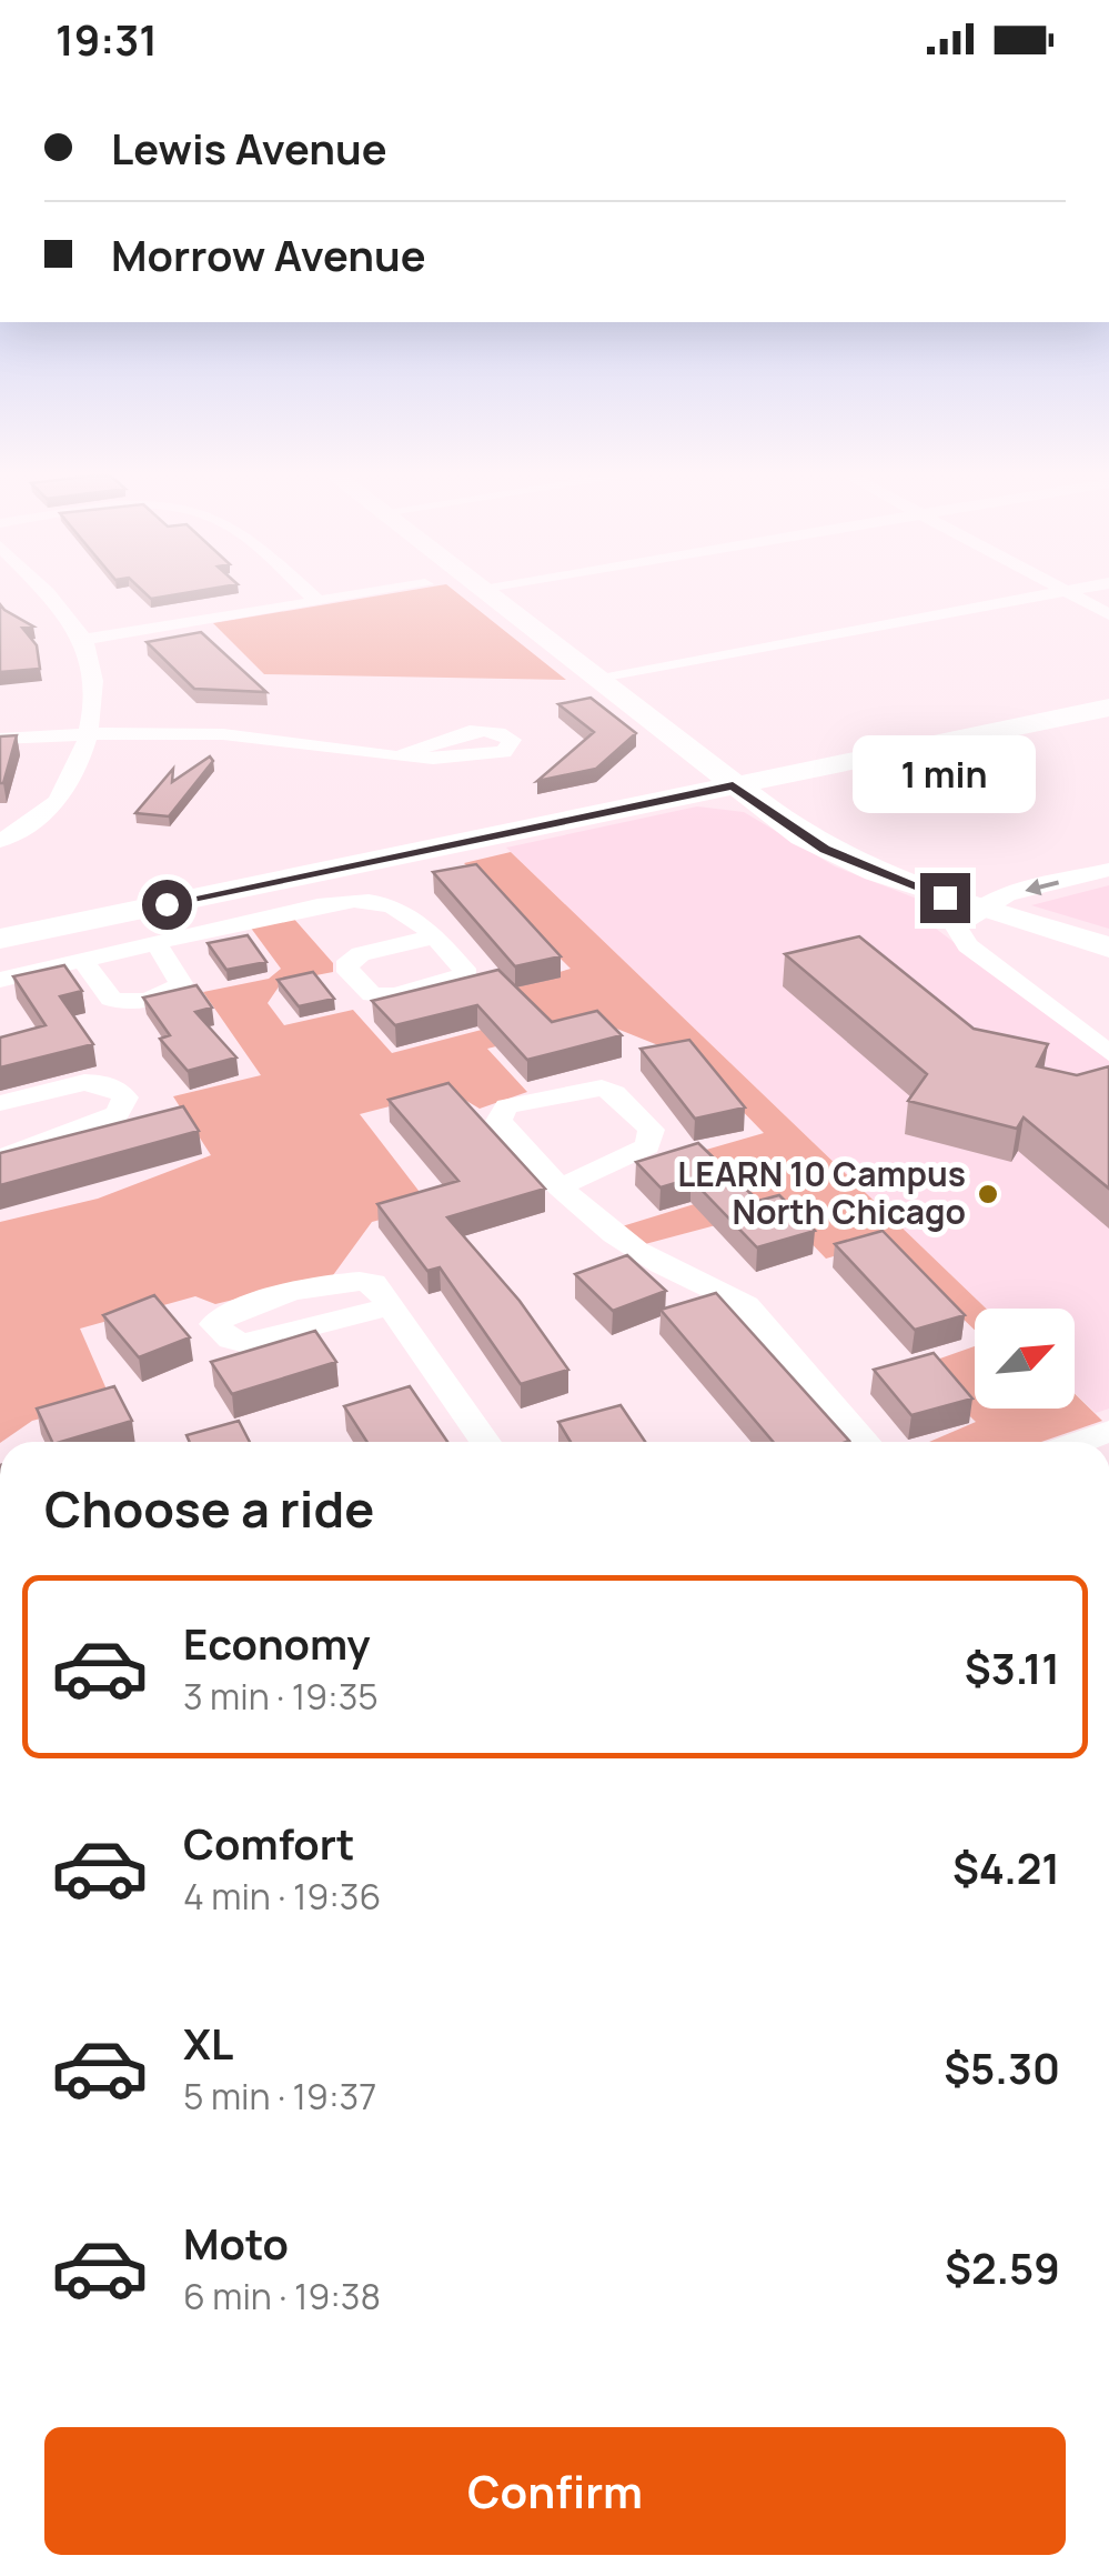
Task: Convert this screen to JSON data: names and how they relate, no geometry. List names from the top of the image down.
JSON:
{
  "places": ["LEARN 10 Campus North Chicago"],
  "north": "top right",
  "page": {
    "status": "19:31",
    "banner": ["Lewis Avenue", "Morrow Avenue"],
    "bubble": "1 min",
    "heading": "Choose a ride",
    "list": [
      {
        "name": "Economy",
        "note": "3 min · 19:35",
        "value": "$3.11"
      },
      {
        "name": "Comfort",
        "note": "4 min · 19:36",
        "value": "$4.21"
      },
      {
        "name": "XL",
        "note": "5 min · 19:37",
        "value": "$5.30"
      },
      {
        "name": "Moto",
        "note": "6 min · 19:38",
        "value": "$2.59"
      }
    ],
    "buttons": "Confirm"
  }
}
